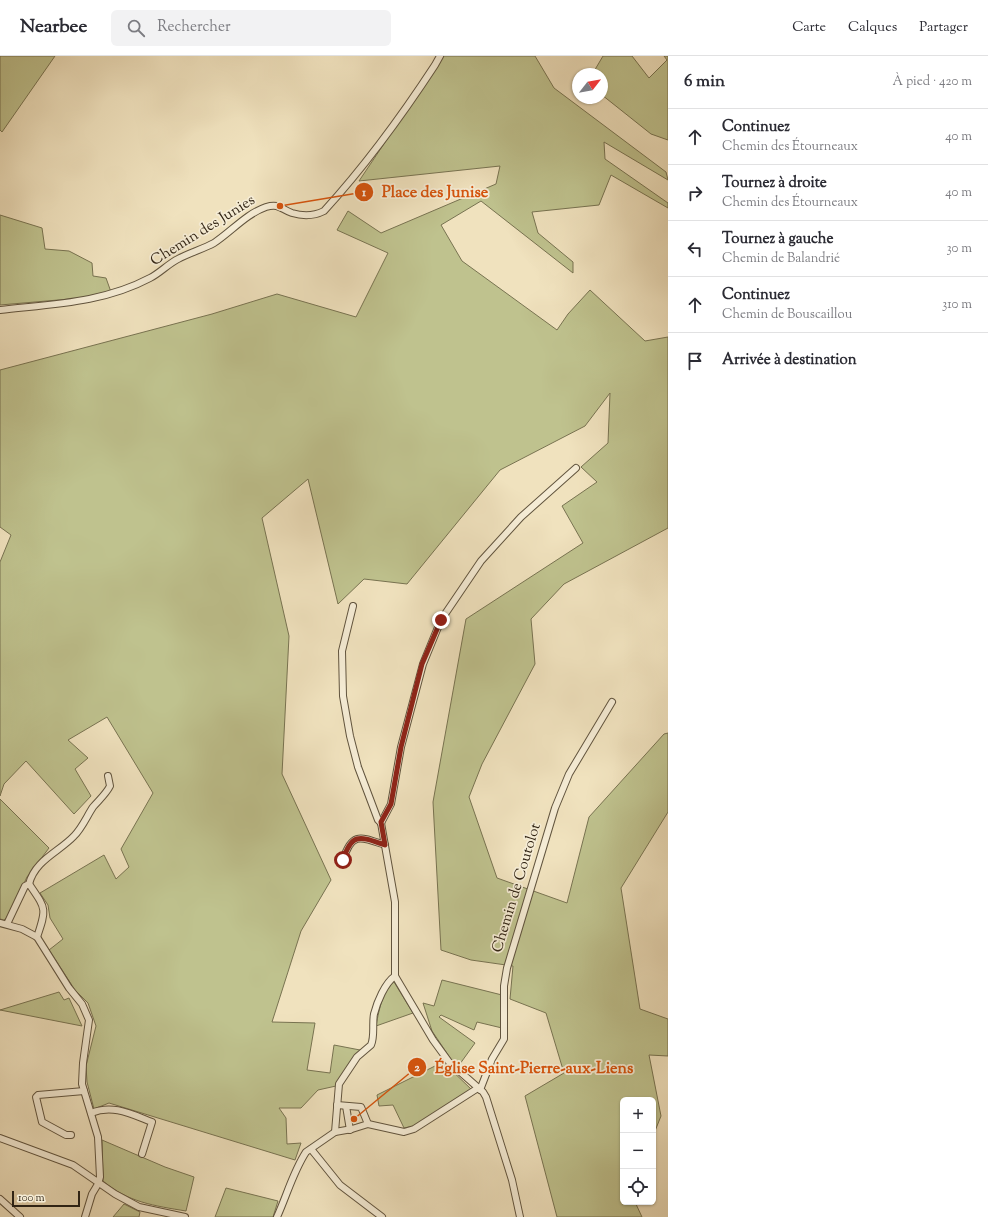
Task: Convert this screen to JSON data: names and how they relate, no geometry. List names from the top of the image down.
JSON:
{
  "streets": {
    "street": ["Chemin des Junies", "Chemin de Coutolot"]
  },
  "places": ["Place des Junise", "Église Saint-Pierre-aux-Liens"],
  "scale_bar": "100 m",
  "north": "top right",
  "page": {
    "header": "Nearbee",
    "search": "Rechercher",
    "nav": ["Carte", "Calques", "Partager"],
    "heading": ["6 min", "À pied · 420 m"],
    "list": [
      ["Continuez", "Chemin des Étourneaux", "40 m"],
      ["Tournez à droite", "Chemin des Étourneaux", "40 m"],
      ["Tournez à gauche", "Chemin de Balandrié", "30 m"],
      ["Continuez", "Chemin de Bouscaillou", "310 m"],
      "Arrivée à destination"
    ],
    "map_buttons": ["+", "−"],
    "scale": "100 m"
  }
}
